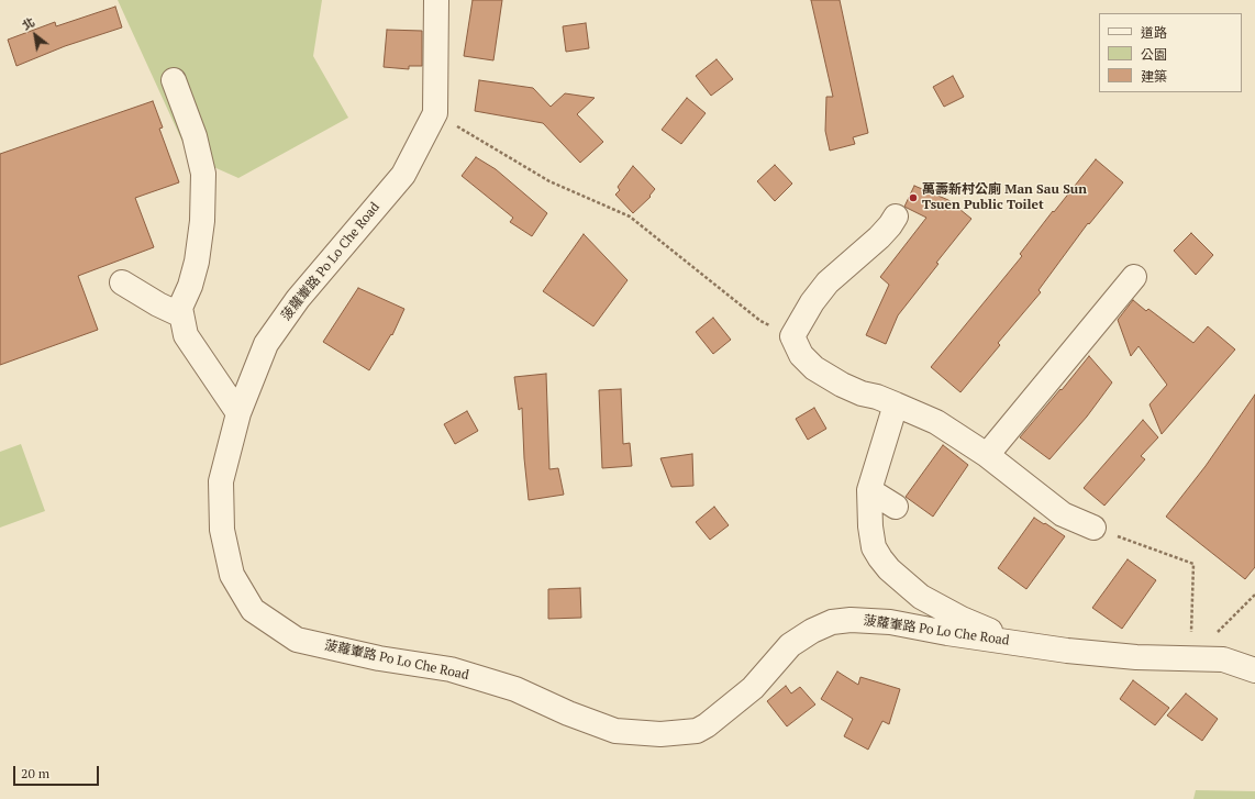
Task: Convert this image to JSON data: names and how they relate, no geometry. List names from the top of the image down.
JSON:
{
  "streets": {
    "street": ["菠蘿輋路 Po Lo Che Road"]
  },
  "places": ["萬壽新村公廁 Man Sau Sun Tsuen Public Toilet"],
  "legend": ["道路", "公園", "建築"],
  "scale_bar": "20 m",
  "north": "top left"
}
